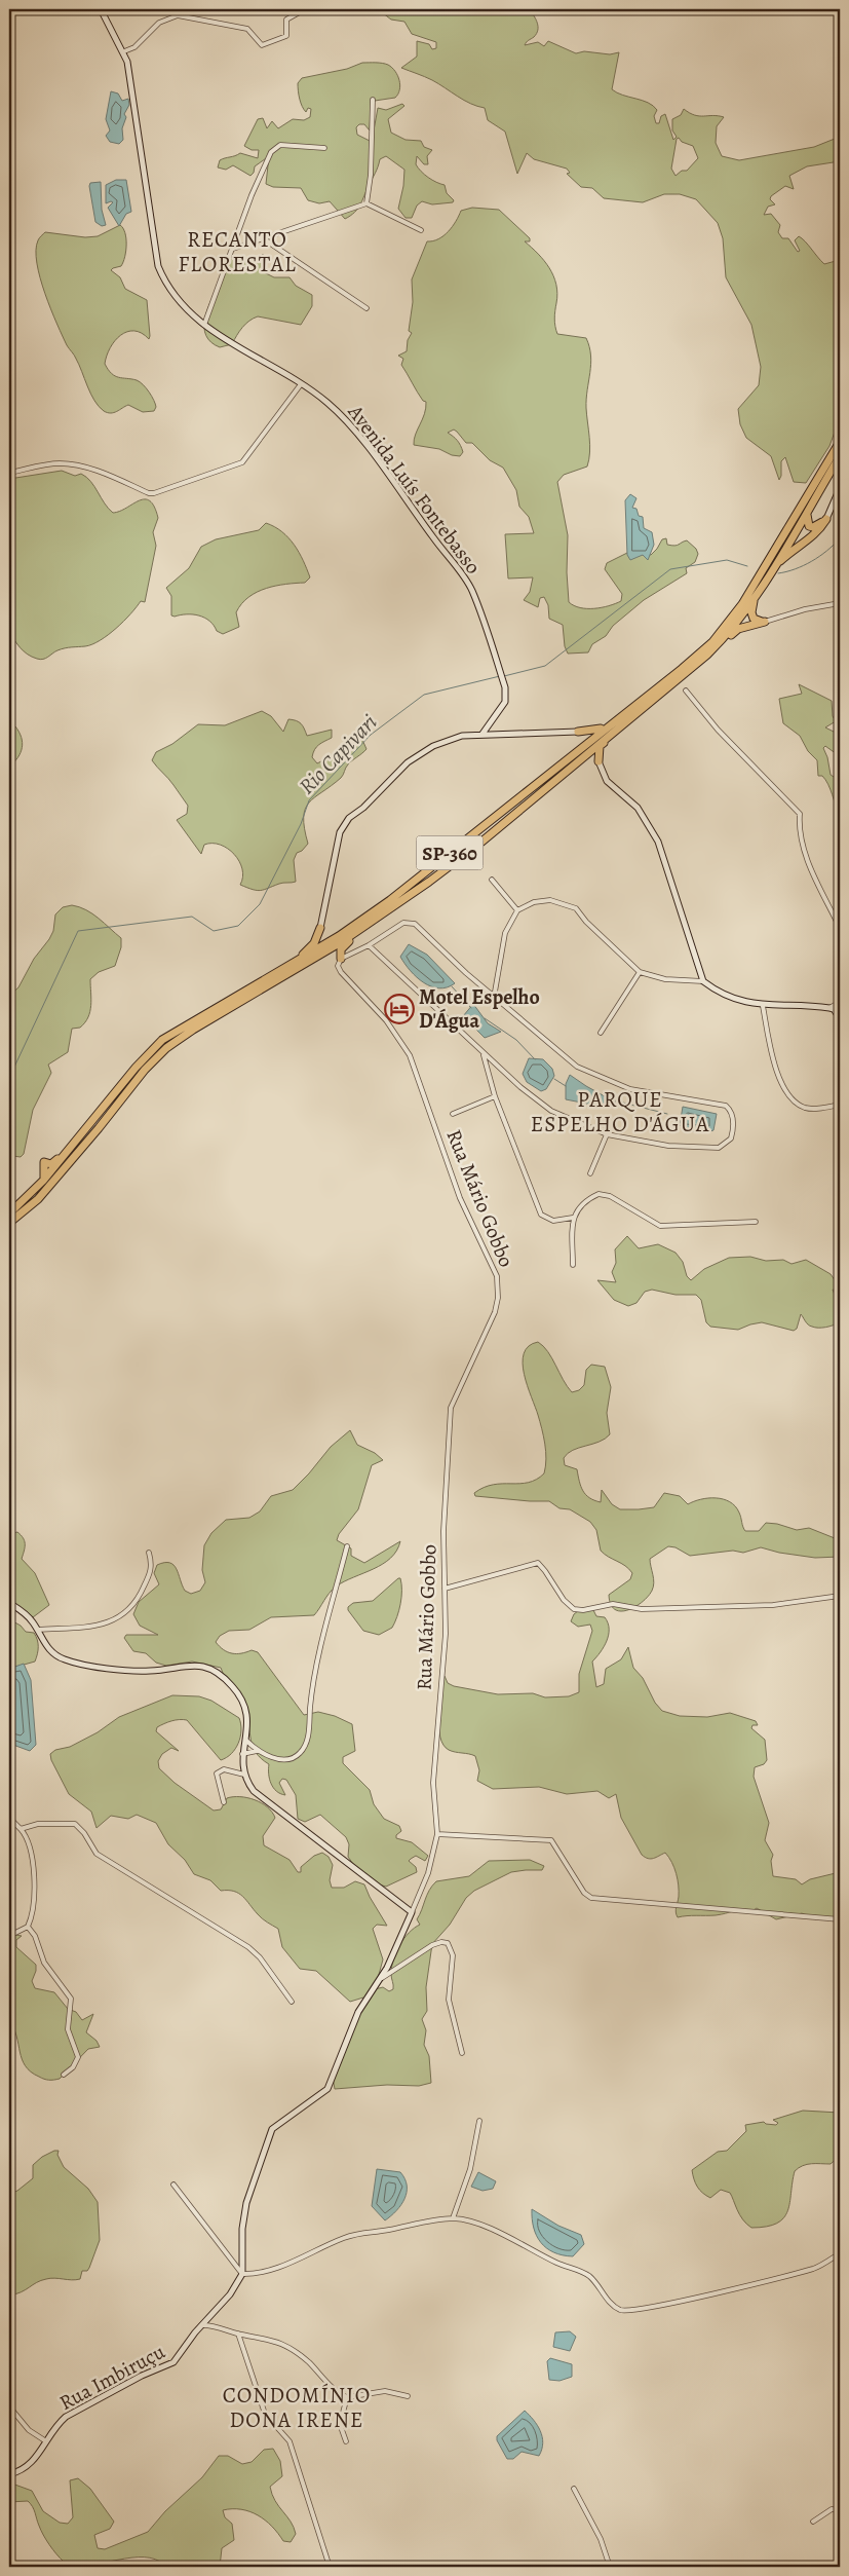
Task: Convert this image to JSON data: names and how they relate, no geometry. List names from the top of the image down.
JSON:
{
  "streets": {
    "highway": ["SP-360"],
    "street": ["Avenida Luís Fontebasso", "Rua Mário Gobbo", "Rua Imbiruçu"]
  },
  "crossings": [
    ["Rua Mário Gobbo", "Rua Imbiruçu"]
  ],
  "districts": ["RECANTO FLORESTAL", "PARQUE ESPELHO D'ÁGUA", "CONDOMÍNIO DONA IRENE"],
  "water": ["Rio Capivari"],
  "places": {
    "hotel": ["Motel Espelho D'Água"]
  }
}
